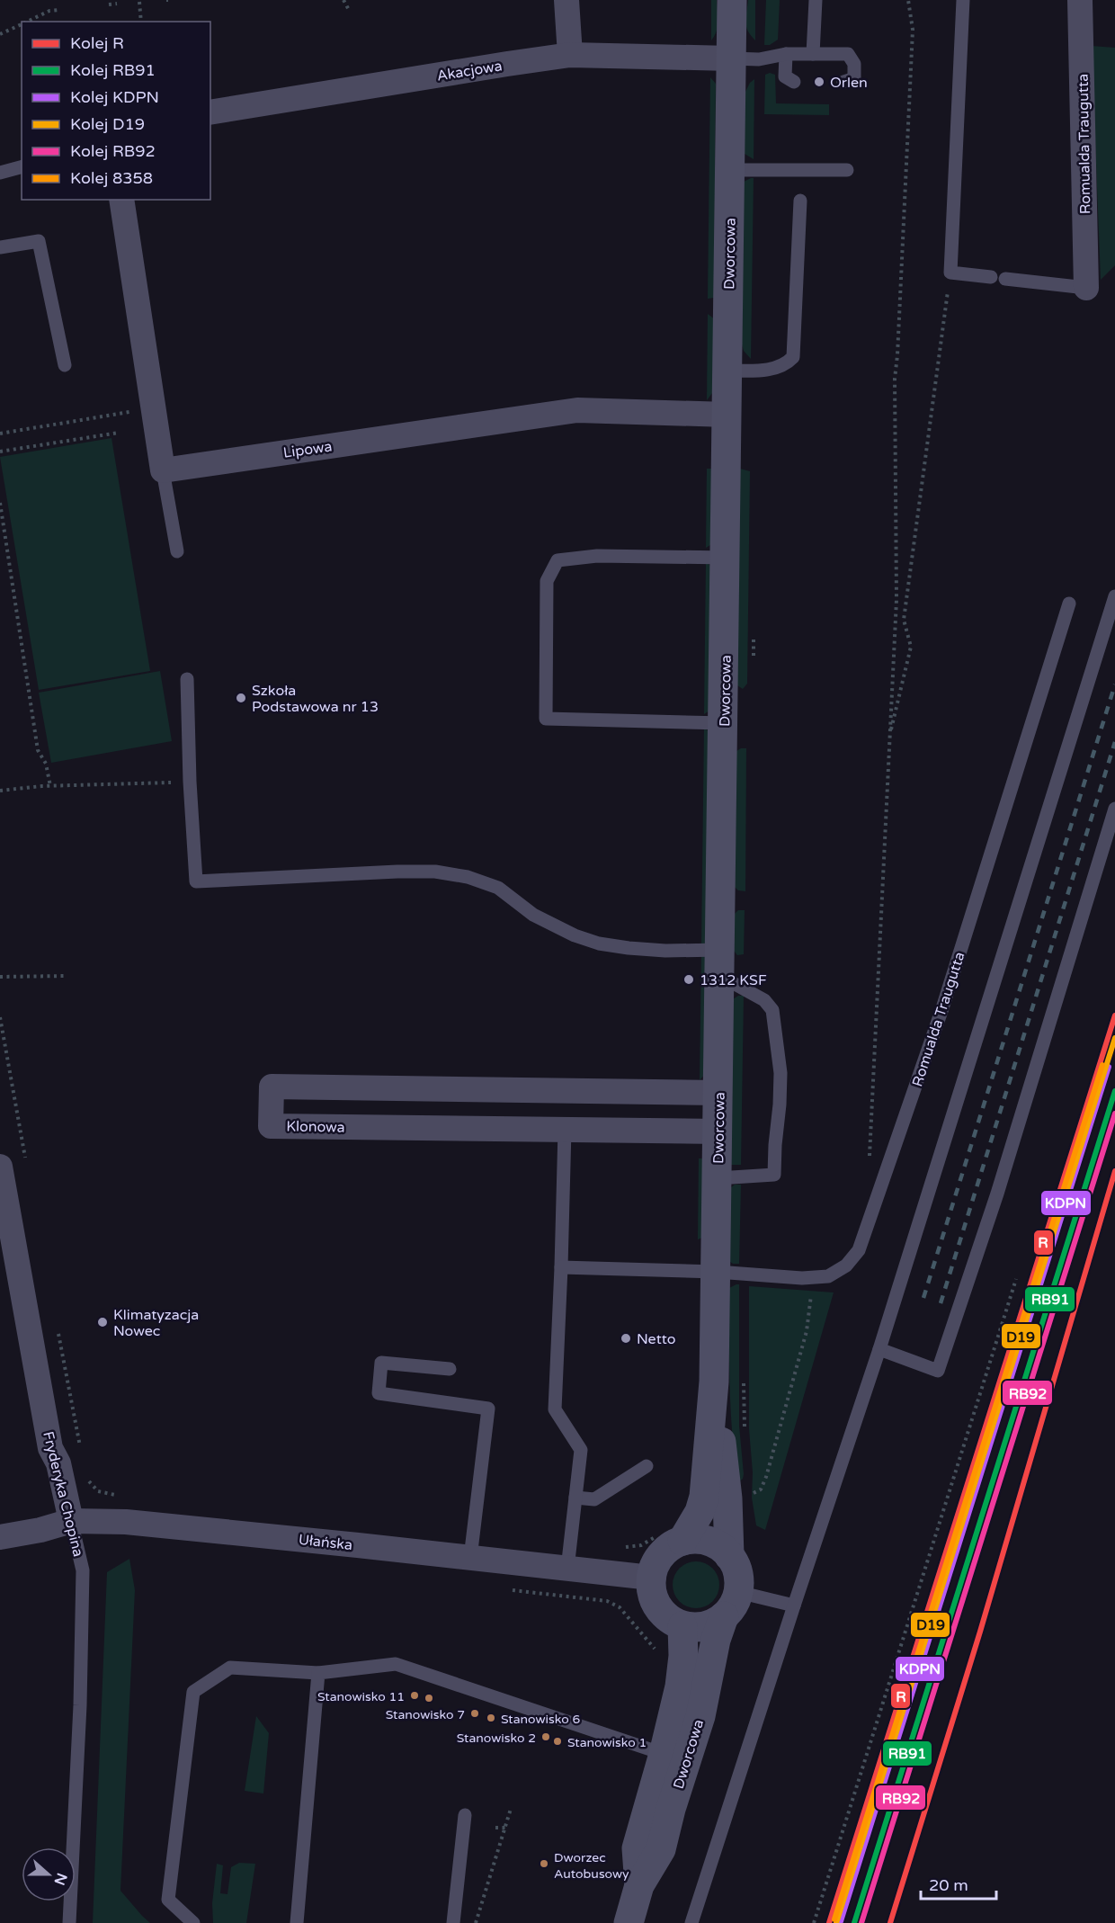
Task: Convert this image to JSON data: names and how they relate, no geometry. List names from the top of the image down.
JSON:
{
  "streets": {
    "street": [
      "Akacjowa",
      "Romualda Traugutta",
      "Dworcowa",
      "Lipowa",
      "Klonowa",
      "Fryderyka Chopina",
      "Ułańska"
    ]
  },
  "crossings": [
    ["Akacjowa", "Dworcowa"],
    ["Romualda Traugutta", "Dworcowa"],
    ["Dworcowa", "Lipowa"],
    ["Dworcowa", "Klonowa"],
    ["Dworcowa", "Ułańska"],
    ["Fryderyka Chopina", "Ułańska"]
  ],
  "places": [
    "Orlen",
    "Szkoła Podstawowa nr 13",
    "1312 KSF",
    "Klimatyzacja Nowec",
    "Netto",
    "Stanowisko 11",
    "Stanowisko 7",
    "Stanowisko 6",
    "Stanowisko 2",
    "Stanowisko 1",
    "Dworzec Autobusowy"
  ],
  "lines": [
    "rail line R",
    "rail line D19",
    "rail line 8358",
    "rail line KDPN",
    "rail line RB91",
    "rail line RB92"
  ],
  "legend": [
    "Kolej R",
    "Kolej RB91",
    "Kolej KDPN",
    "Kolej D19",
    "Kolej RB92",
    "Kolej 8358"
  ],
  "scale_bar": "20 m",
  "north": "right"
}
